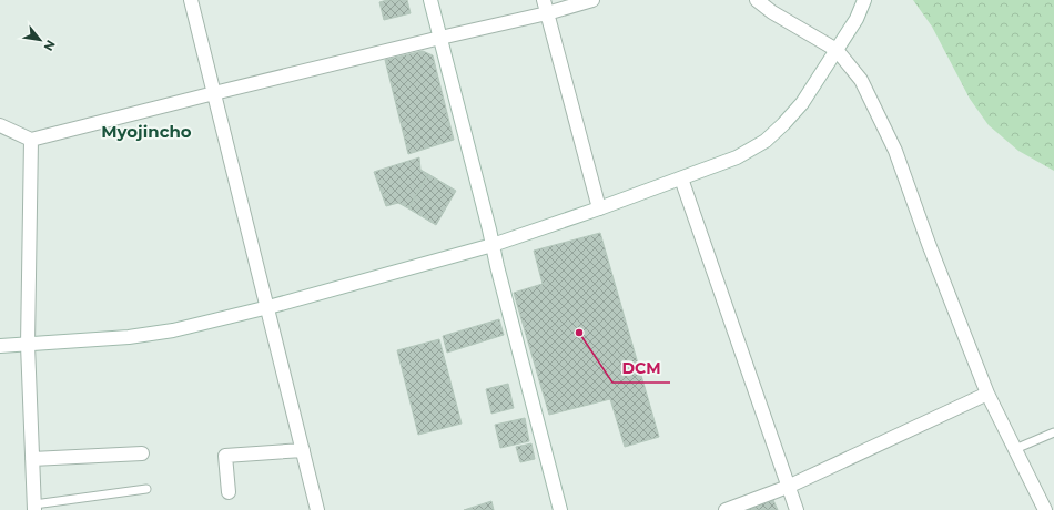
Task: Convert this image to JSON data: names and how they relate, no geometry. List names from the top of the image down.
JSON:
{
  "districts": ["Myojincho"],
  "places": ["DCM"],
  "north": "bottom right"
}
